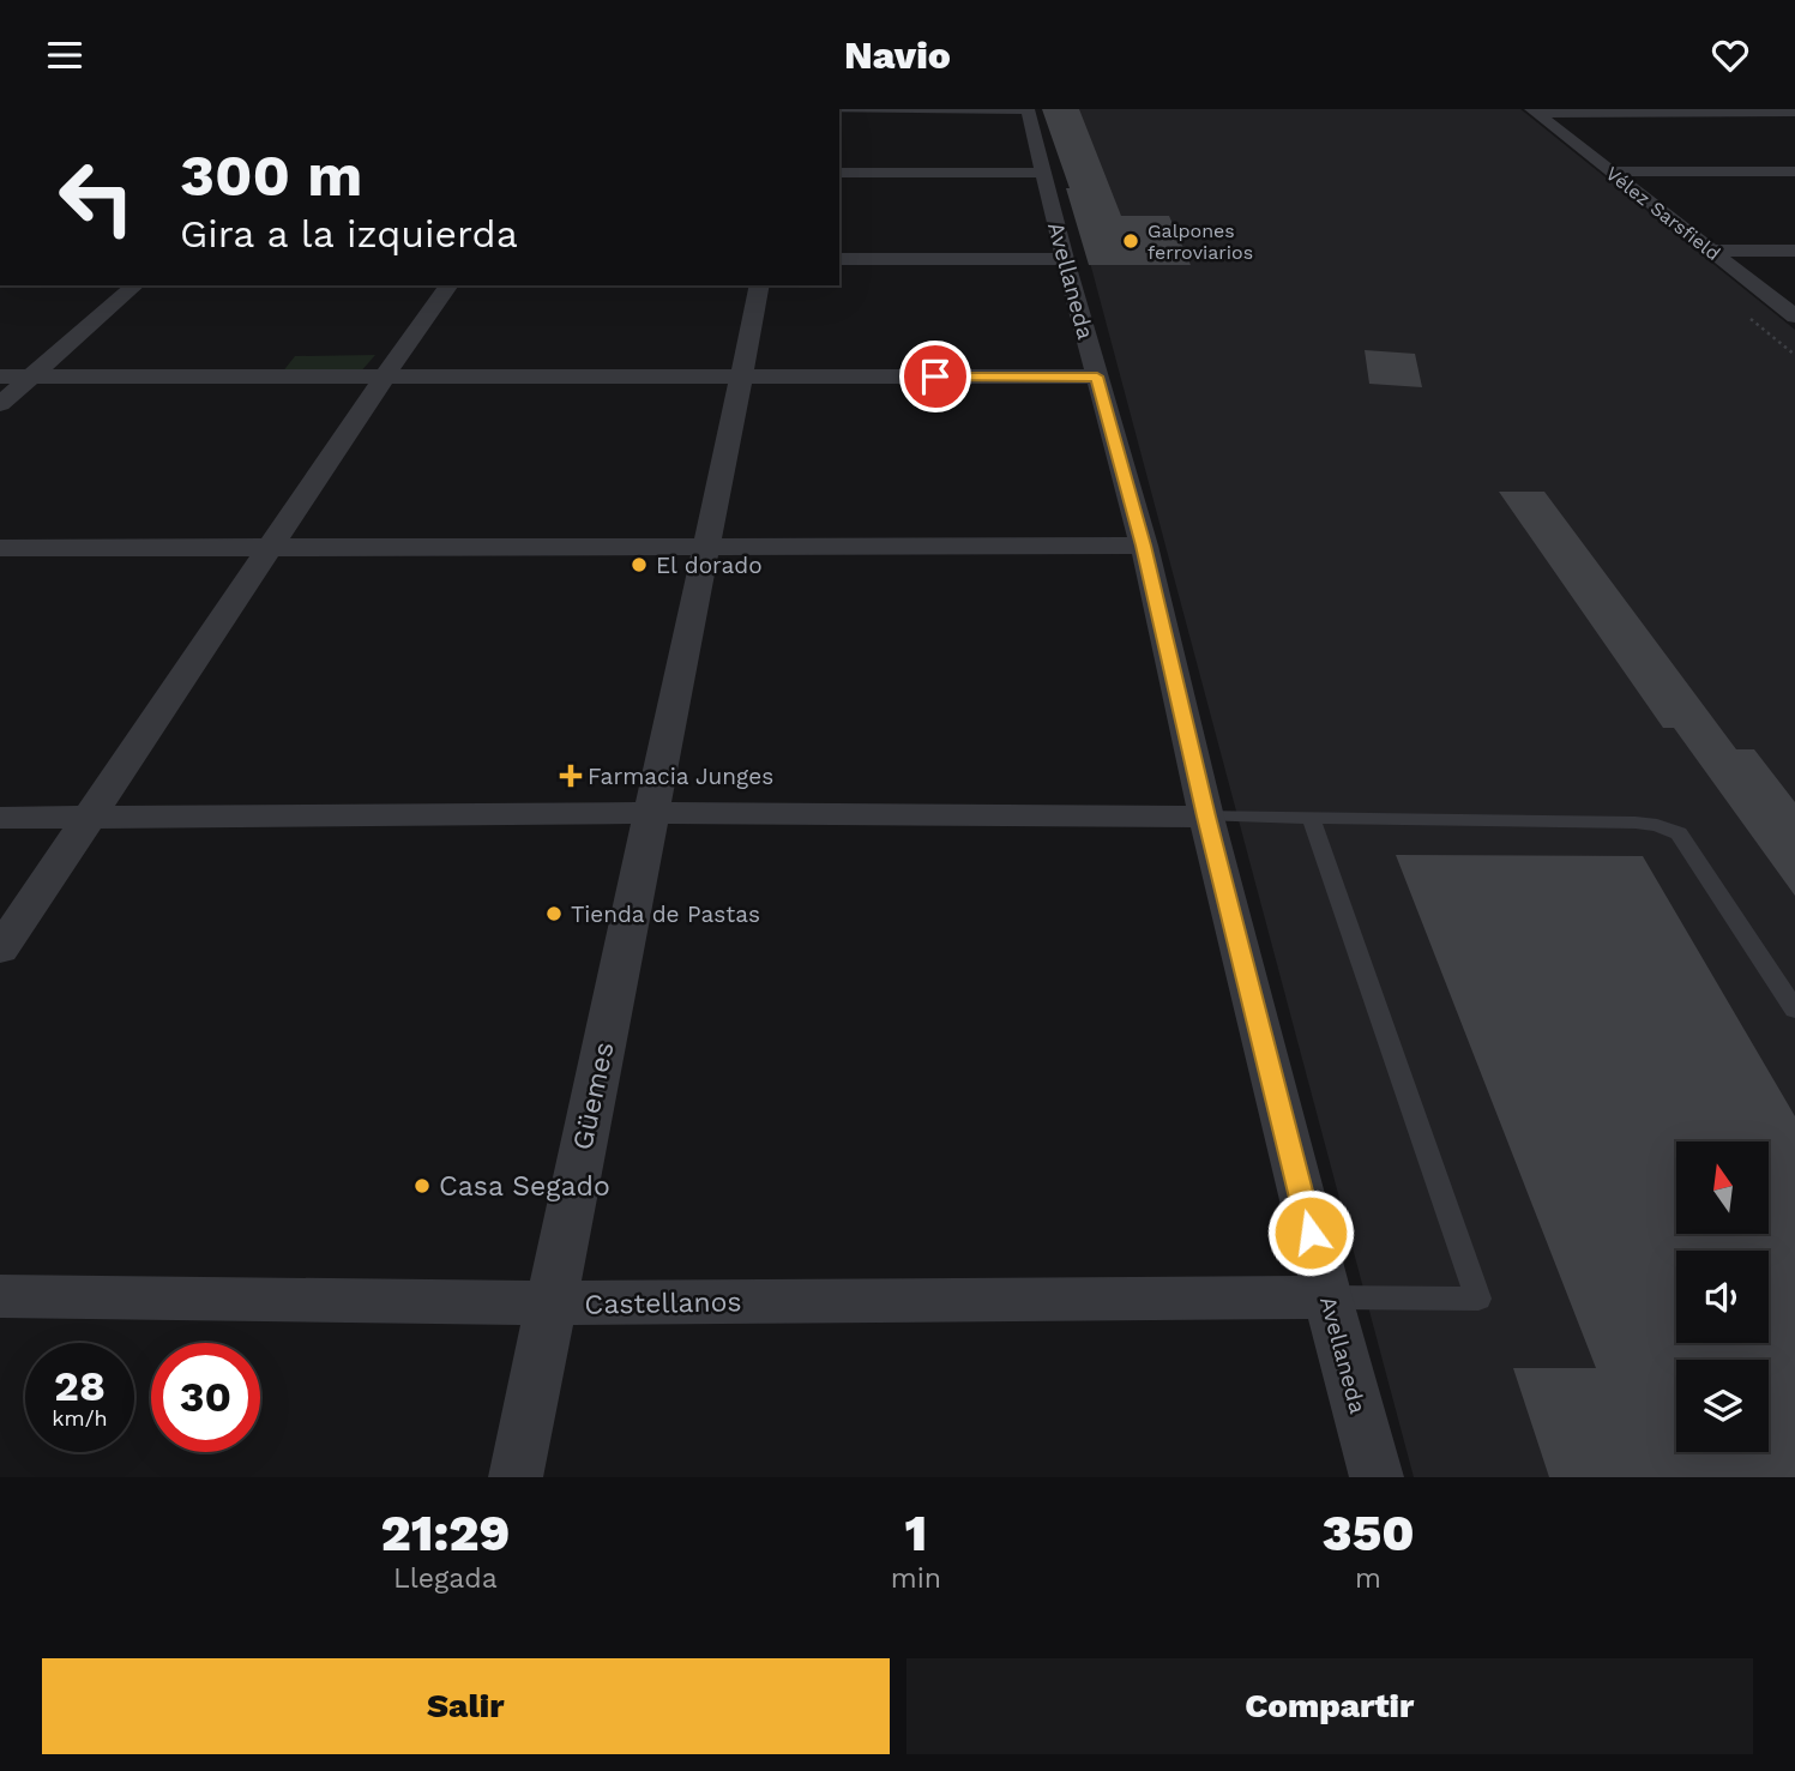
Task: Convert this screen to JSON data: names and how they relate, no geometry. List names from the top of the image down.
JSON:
{
  "streets": {
    "street": [
      "Vélez Sarsfield",
      "Avellaneda",
      "Güemes",
      "Castellanos"
    ]
  },
  "crossings": [
    ["Avellaneda", "Castellanos"],
    ["Güemes", "Castellanos"]
  ],
  "places": {
    "other": [
      "Galpones ferroviarios",
      "El dorado",
      "Tienda de Pastas",
      "Casa Segado"
    ],
    "health": ["Farmacia Junges"]
  },
  "north": "top",
  "page": {
    "header": "Navio",
    "turn": ["300 m", "Gira a la izquierda"],
    "speed": "28 km/h",
    "limit": "30",
    "eta": [
      "21:29",
      "Llegada",
      "1",
      "min",
      "350",
      "m"
    ],
    "buttons": ["Salir", "Compartir"]
  }
}
